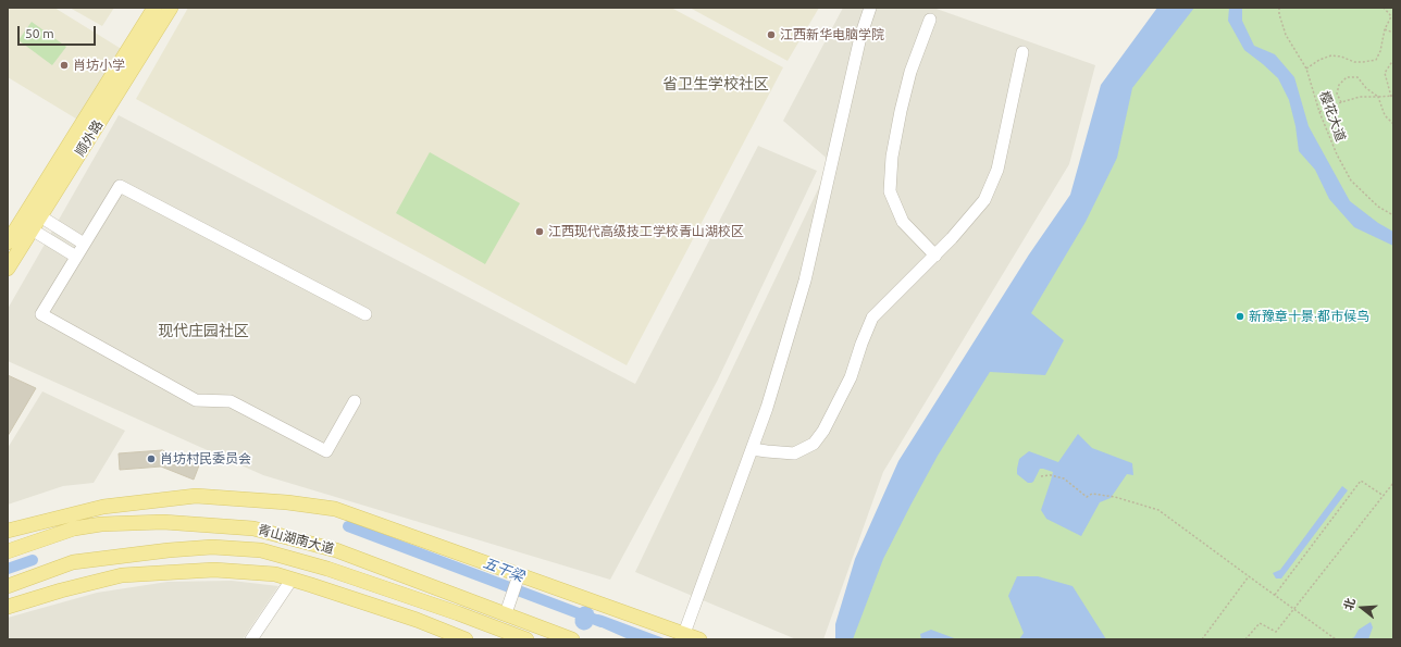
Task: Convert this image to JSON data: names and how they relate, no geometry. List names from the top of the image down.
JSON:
{
  "streets": {
    "main road": ["顺外路", "青山湖南大道"],
    "path": ["樱花大道"]
  },
  "districts": ["省卫生学校社区", "现代庄园社区"],
  "water": ["五干梁"],
  "places": [
    "江西新华电脑学院",
    "肖坊小学",
    "江西现代高级技工学校青山湖校区",
    "新豫章十景·都市候鸟",
    "肖坊村民委员会"
  ],
  "scale_bar": "50 m",
  "north": "left"
}
